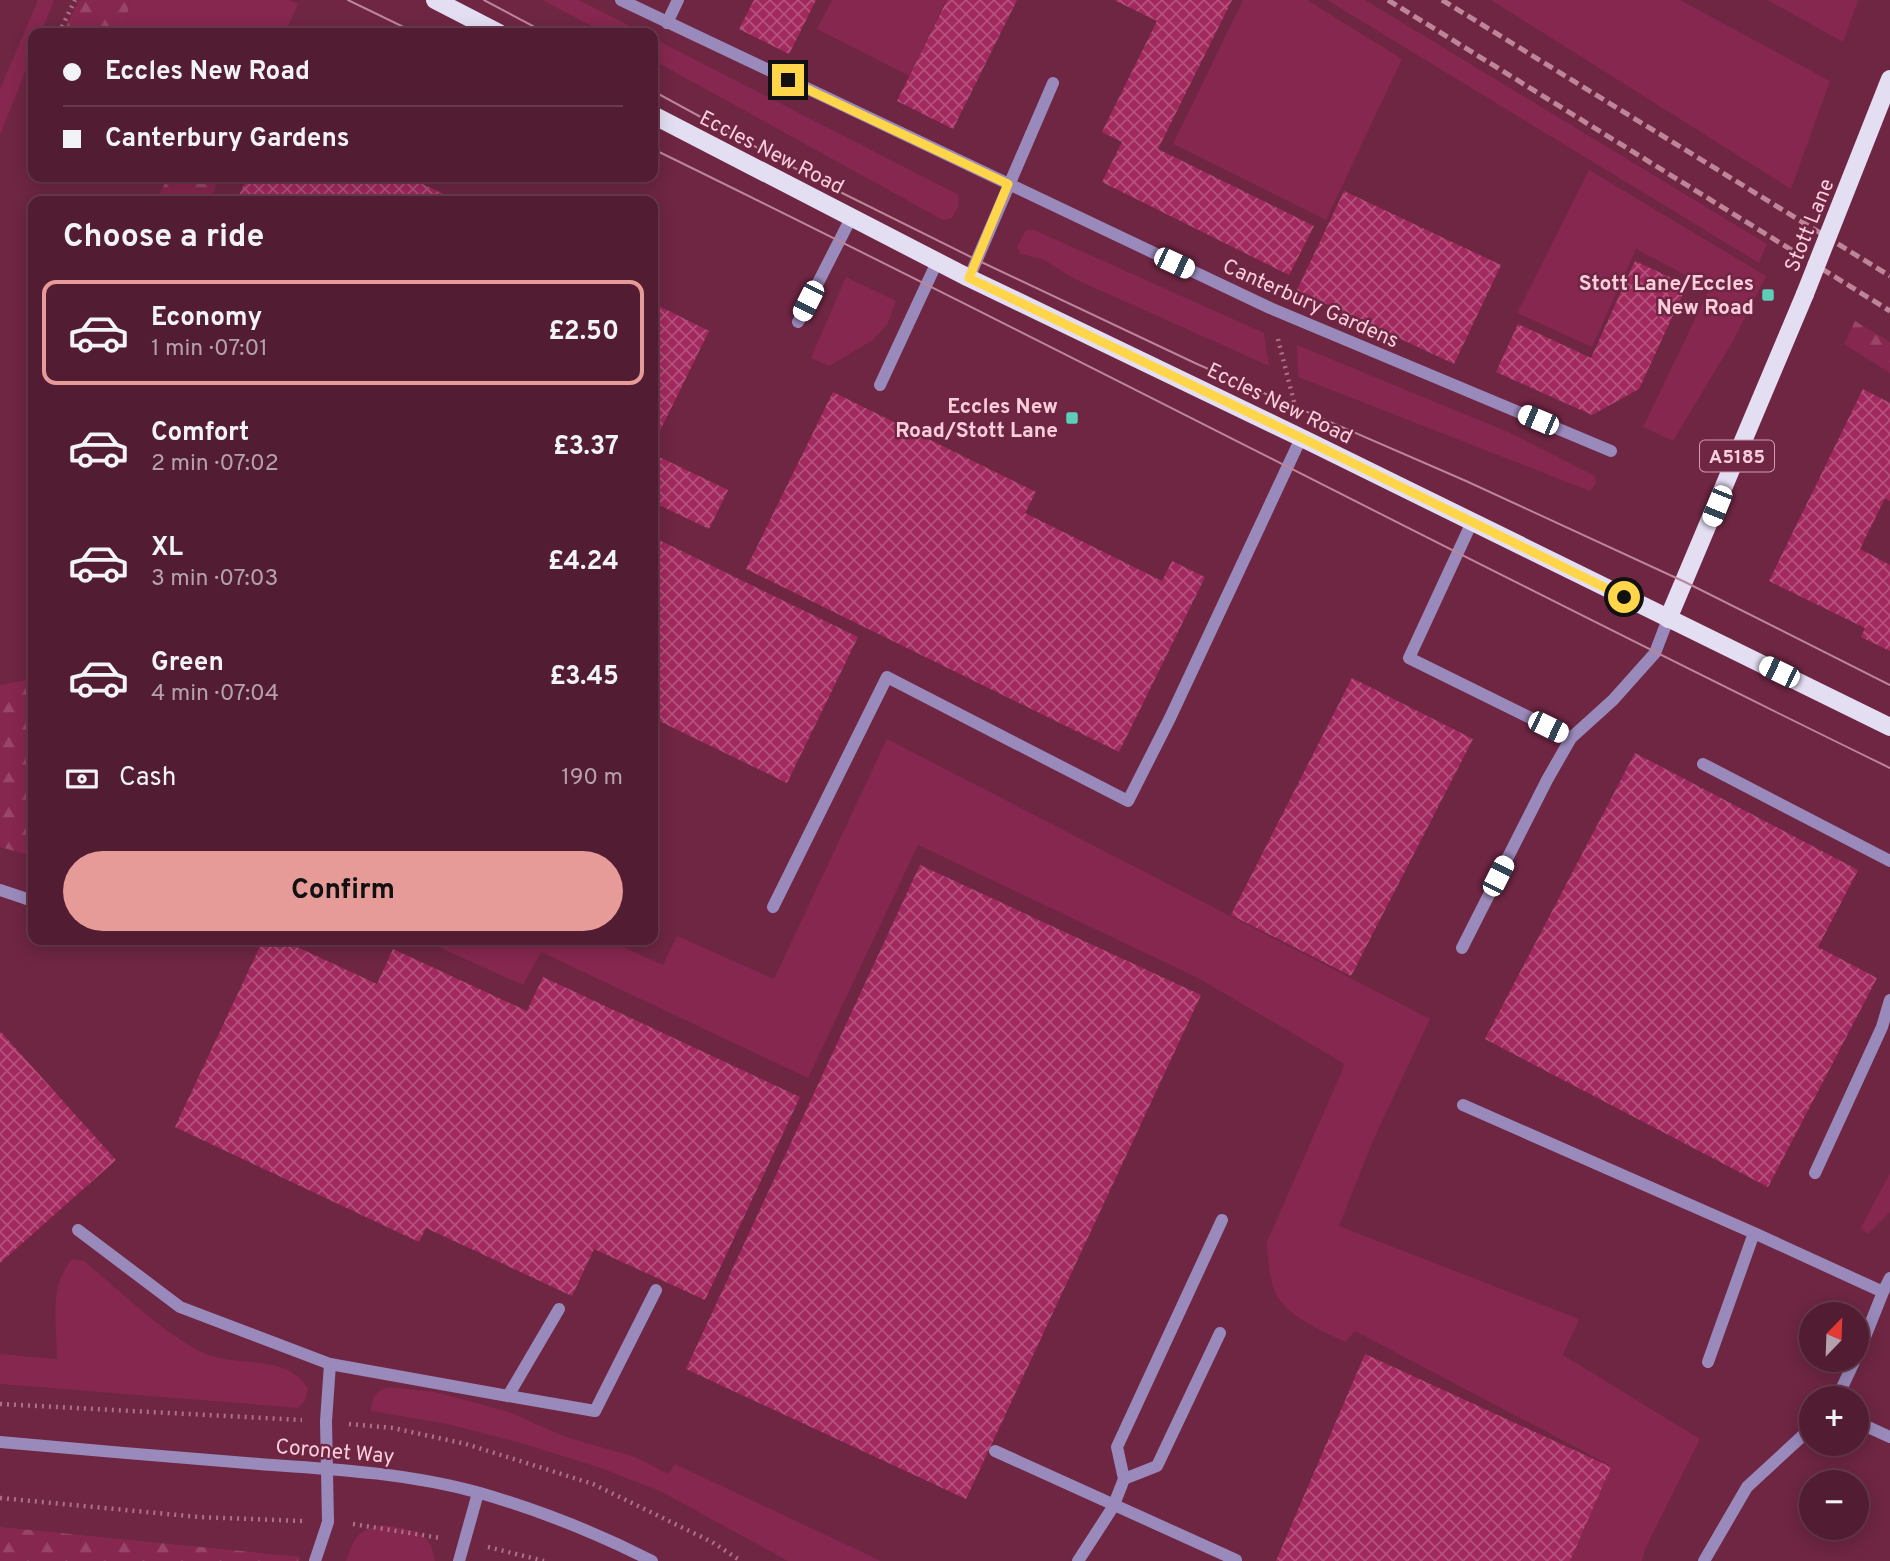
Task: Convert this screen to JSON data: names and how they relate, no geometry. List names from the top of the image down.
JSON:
{
  "streets": {
    "main road": ["Eccles New Road", "Stott Lane", "A5185"],
    "street": ["Canterbury Gardens", "Coronet Way"]
  },
  "crossings": [
    ["Eccles New Road", "Stott Lane"]
  ],
  "places": {
    "transit": ["Stott Lane/Eccles New Road", "Eccles New Road/Stott Lane"]
  },
  "north": "top right",
  "page": {
    "banner": ["Eccles New Road", "Canterbury Gardens"],
    "heading": "Choose a ride",
    "list": [
      {
        "name": "Economy",
        "note": "1 min · 07:01",
        "value": "£2.50"
      },
      {
        "name": "Comfort",
        "note": "2 min · 07:02",
        "value": "£3.37"
      },
      {
        "name": "XL",
        "note": "3 min · 07:03",
        "value": "£4.24"
      },
      {
        "name": "Green",
        "note": "4 min · 07:04",
        "value": "£3.45"
      }
    ],
    "pay": ["Cash", "190 m"],
    "buttons": "Confirm",
    "map_buttons": ["+", "−"]
  }
}
